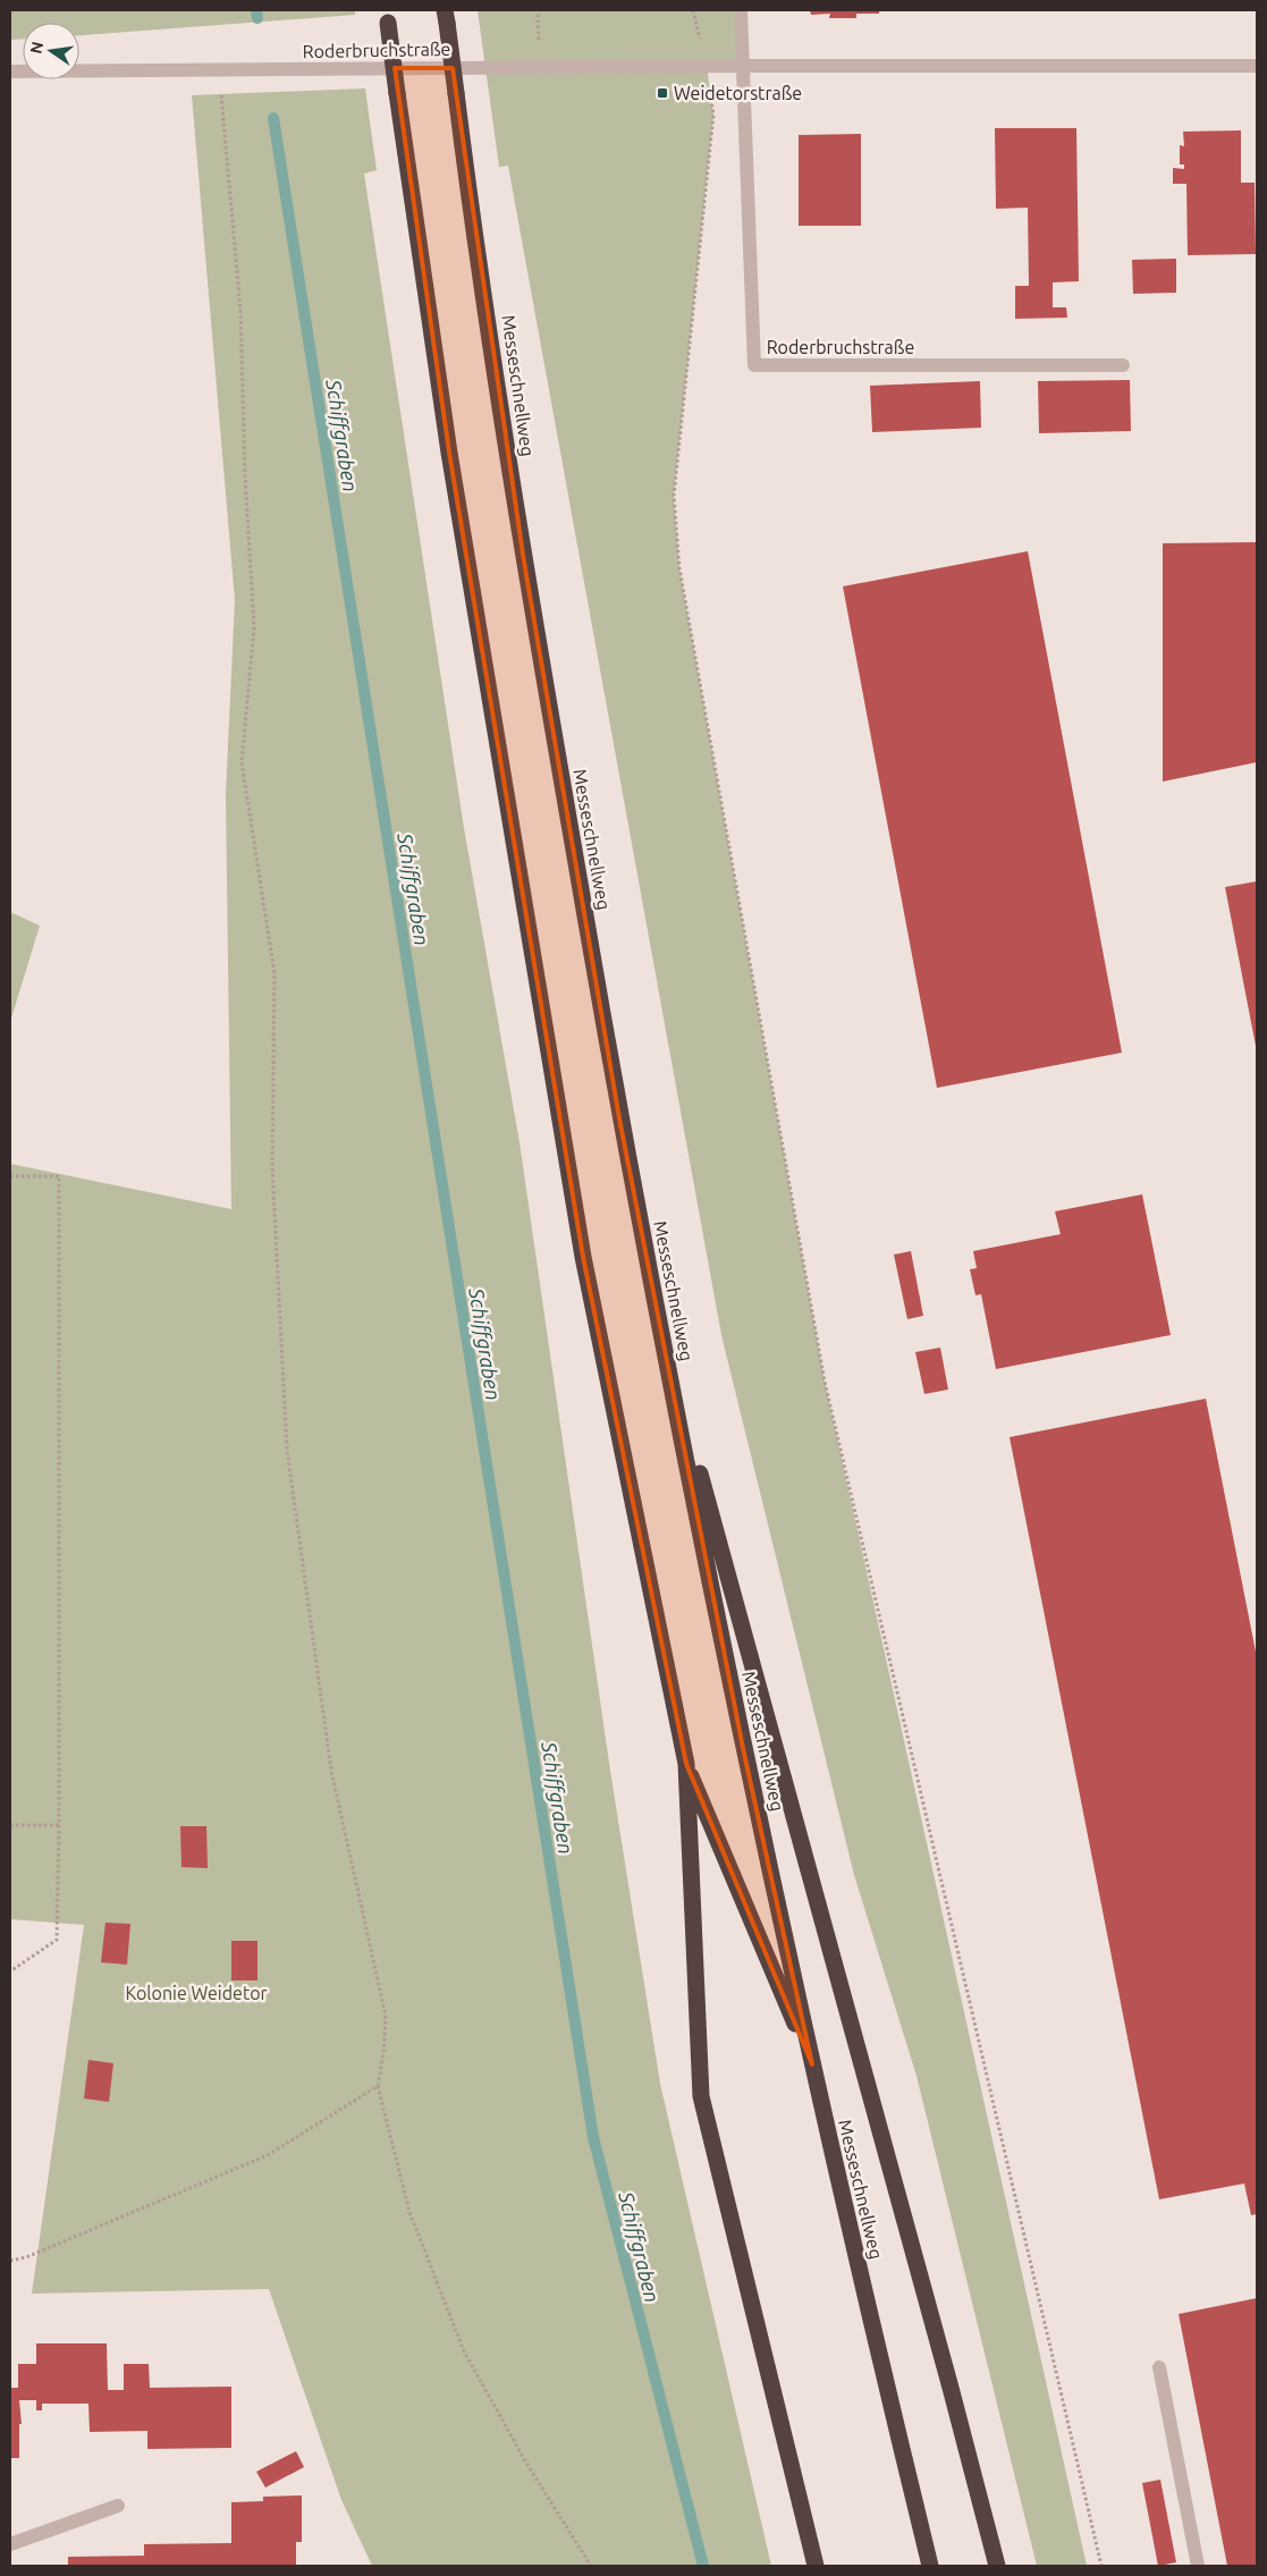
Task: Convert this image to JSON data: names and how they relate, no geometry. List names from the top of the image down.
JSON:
{
  "streets": {
    "highway": ["Messeschnellweg"],
    "street": ["Roderbruchstraße"]
  },
  "water": ["Schiffgraben"],
  "parks": ["Kolonie Weidetor"],
  "places": {
    "transit": ["Weidetorstraße"]
  },
  "north": "left"
}
